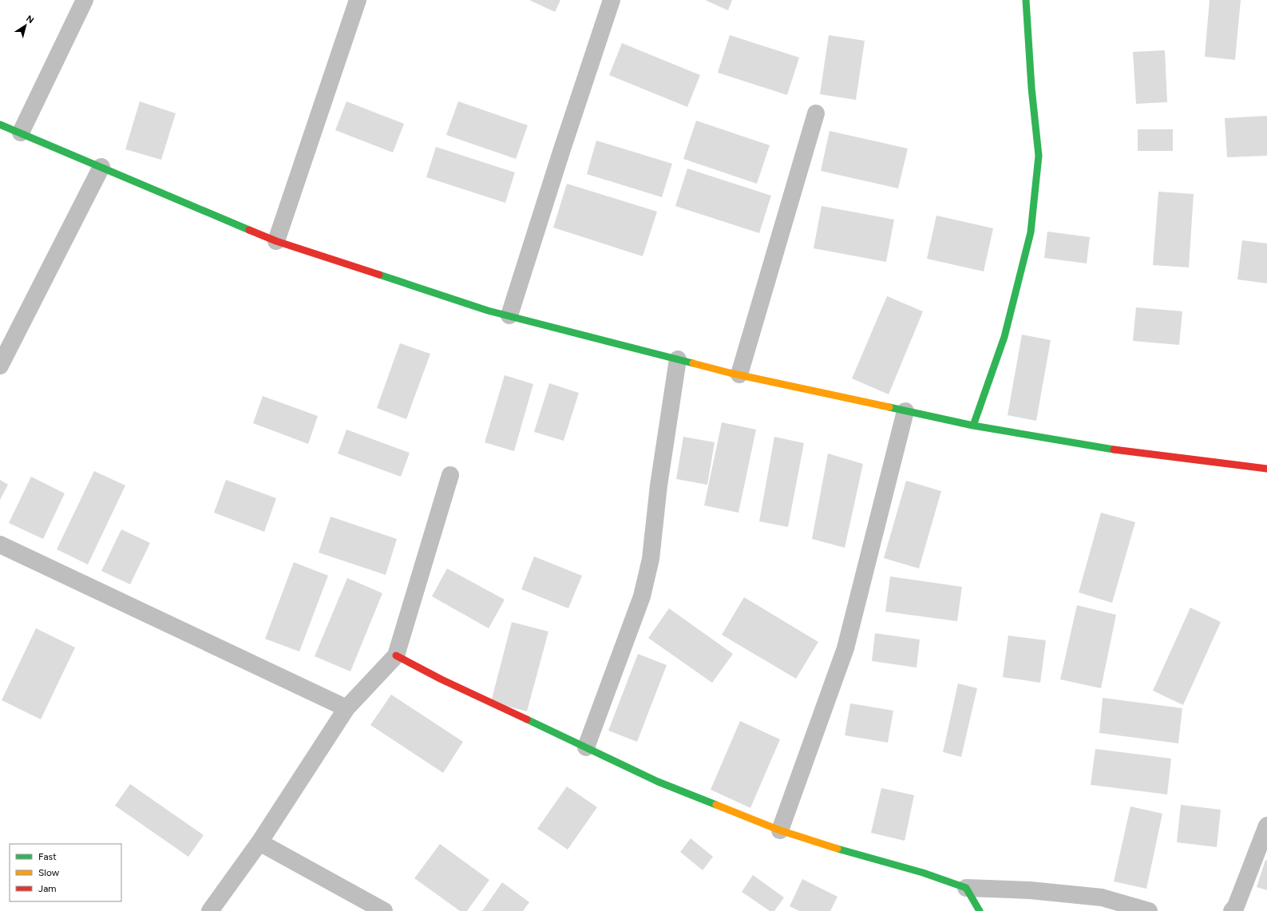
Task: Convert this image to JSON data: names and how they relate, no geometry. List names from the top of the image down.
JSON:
{
  "legend": ["Fast", "Slow", "Jam"],
  "north": "top right"
}
